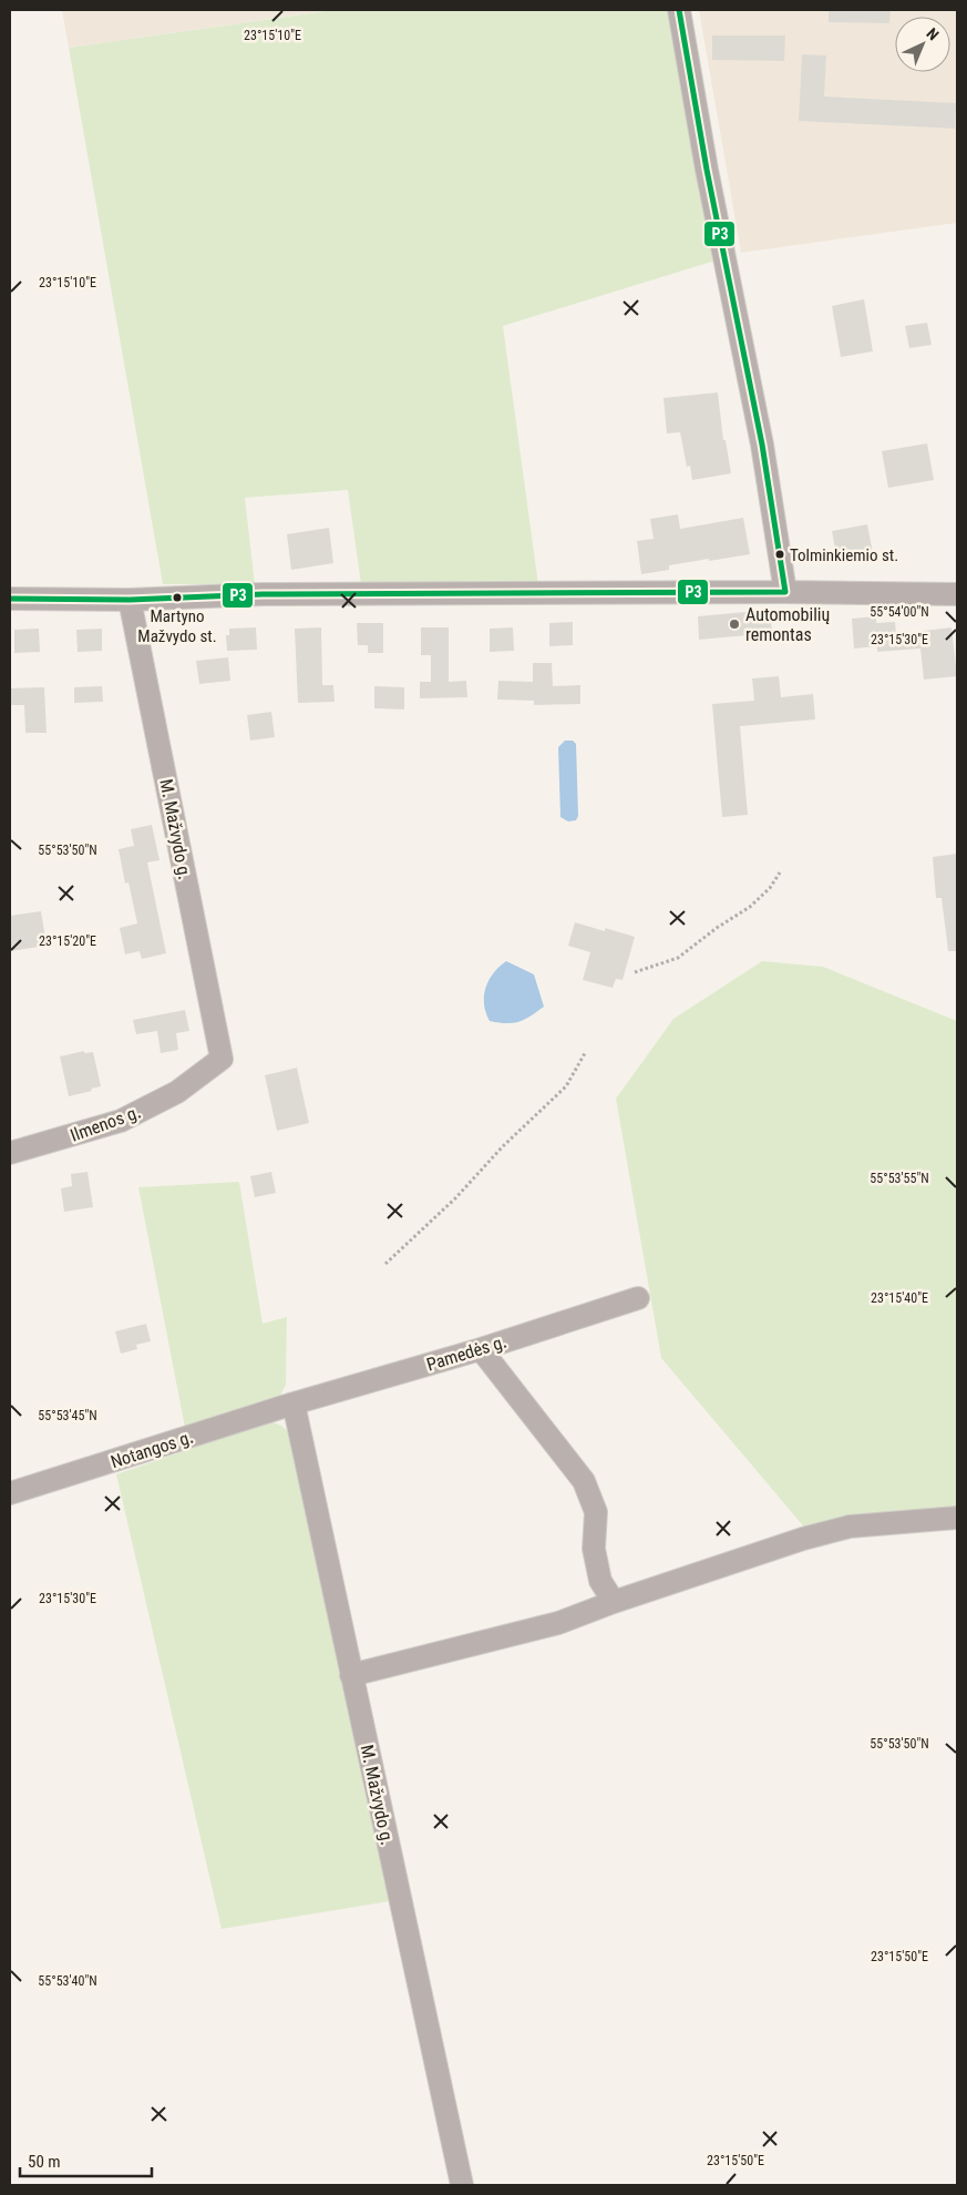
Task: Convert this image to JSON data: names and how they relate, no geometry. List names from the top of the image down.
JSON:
{
  "streets": {
    "street": [
      "M. Mažvydo g.",
      "Ilmenos g.",
      "Pamedės g.",
      "Notangos g."
    ]
  },
  "crossings": [
    ["M. Mažvydo g.", "Ilmenos g."],
    ["M. Mažvydo g.", "Pamedės g."],
    ["M. Mažvydo g.", "Notangos g."],
    ["Pamedės g.", "Notangos g."]
  ],
  "places": ["Tolminkiemio st.", "Martyno Mažvydo st.", "Automobilių remontas"],
  "lines": ["transit line P3"],
  "scale_bar": "50 m",
  "north": "top right",
  "coordinates": [
    "23°15'10\"E",
    "55°54'00\"N",
    "23°15'30\"E",
    "55°53'50\"N",
    "23°15'20\"E",
    "55°53'55\"N",
    "23°15'40\"E",
    "55°53'45\"N",
    "23°15'50\"E",
    "55°53'40\"N"
  ]
}
